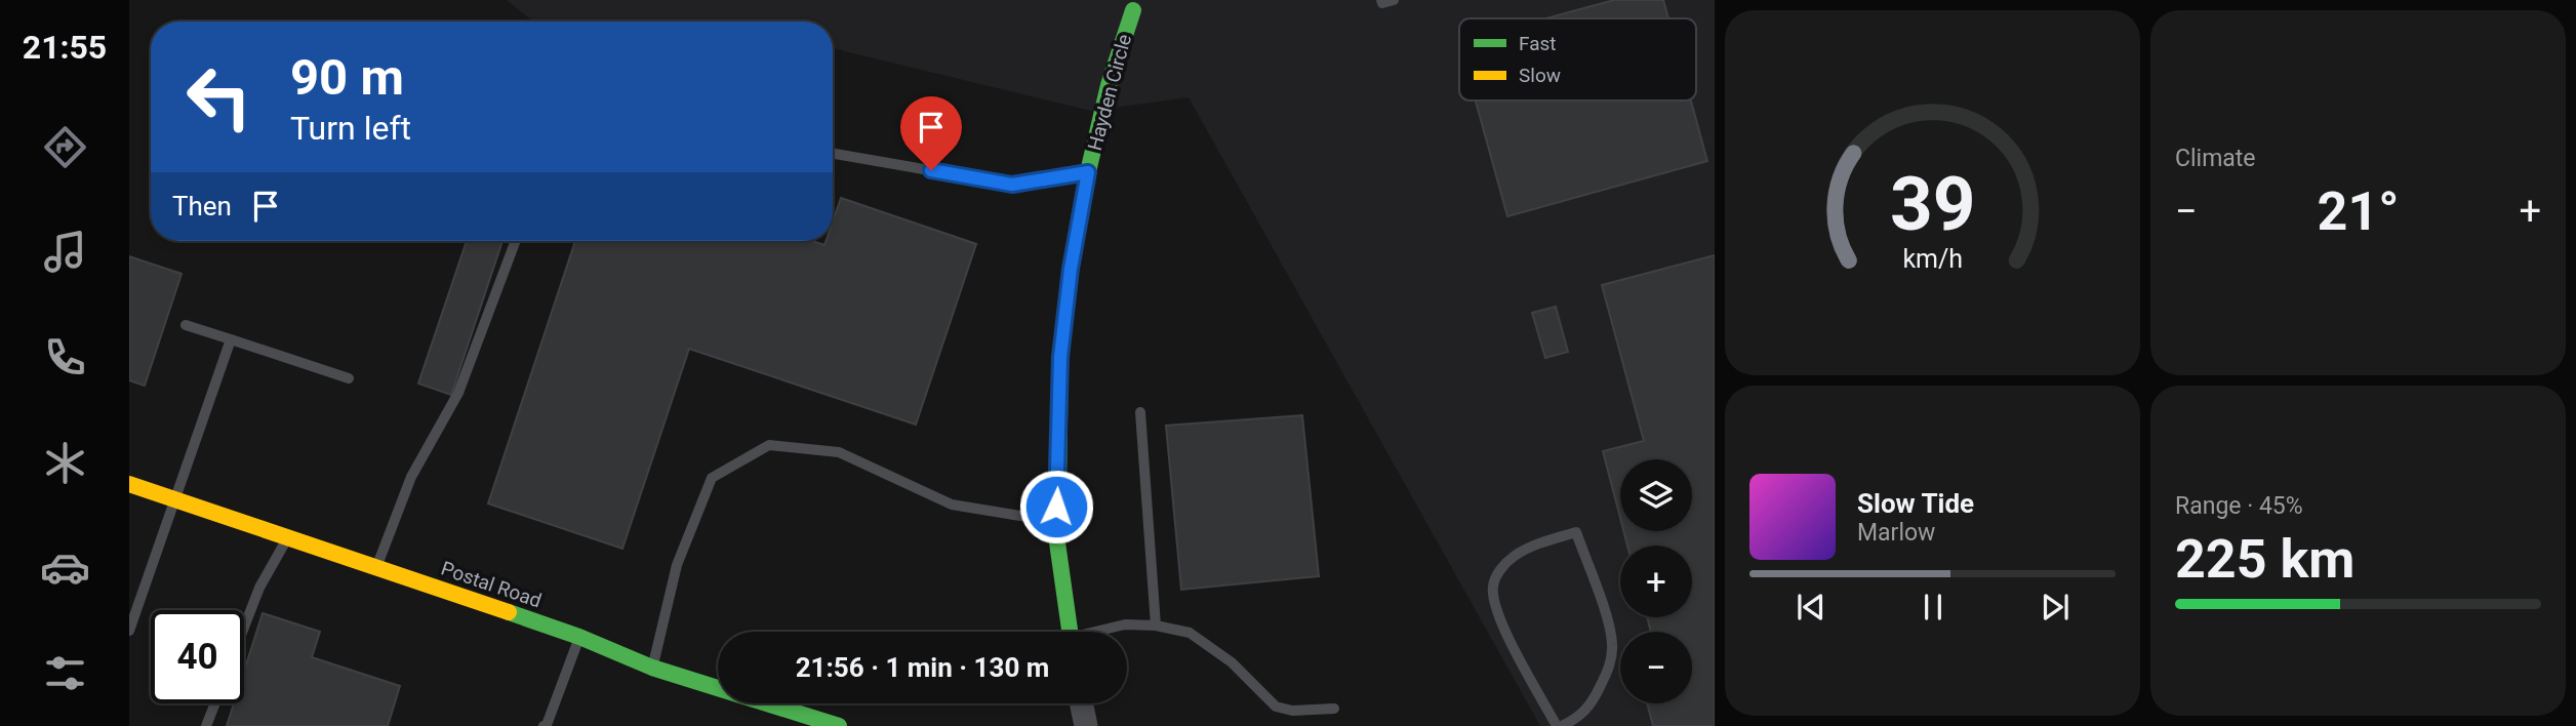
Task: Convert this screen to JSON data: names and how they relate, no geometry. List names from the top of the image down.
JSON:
{
  "streets": {
    "street": ["Hayden Circle", "Postal Road"]
  },
  "legend": ["Fast", "Slow"],
  "page": {
    "tabs": "21:55",
    "tile": [
      "Climate",
      ["Range · 45%", "225 km"]
    ],
    "turn": ["90 m", "Turn left"],
    "then": "Then",
    "heat": ["−", "21°", "+"],
    "map_buttons": ["+", "−"],
    "song": ["Slow Tide", "Marlow"],
    "limit": "40",
    "trip": "21:56 · 1 min · 130 m",
    "gauge": ["39", "km/h"]
  }
}
